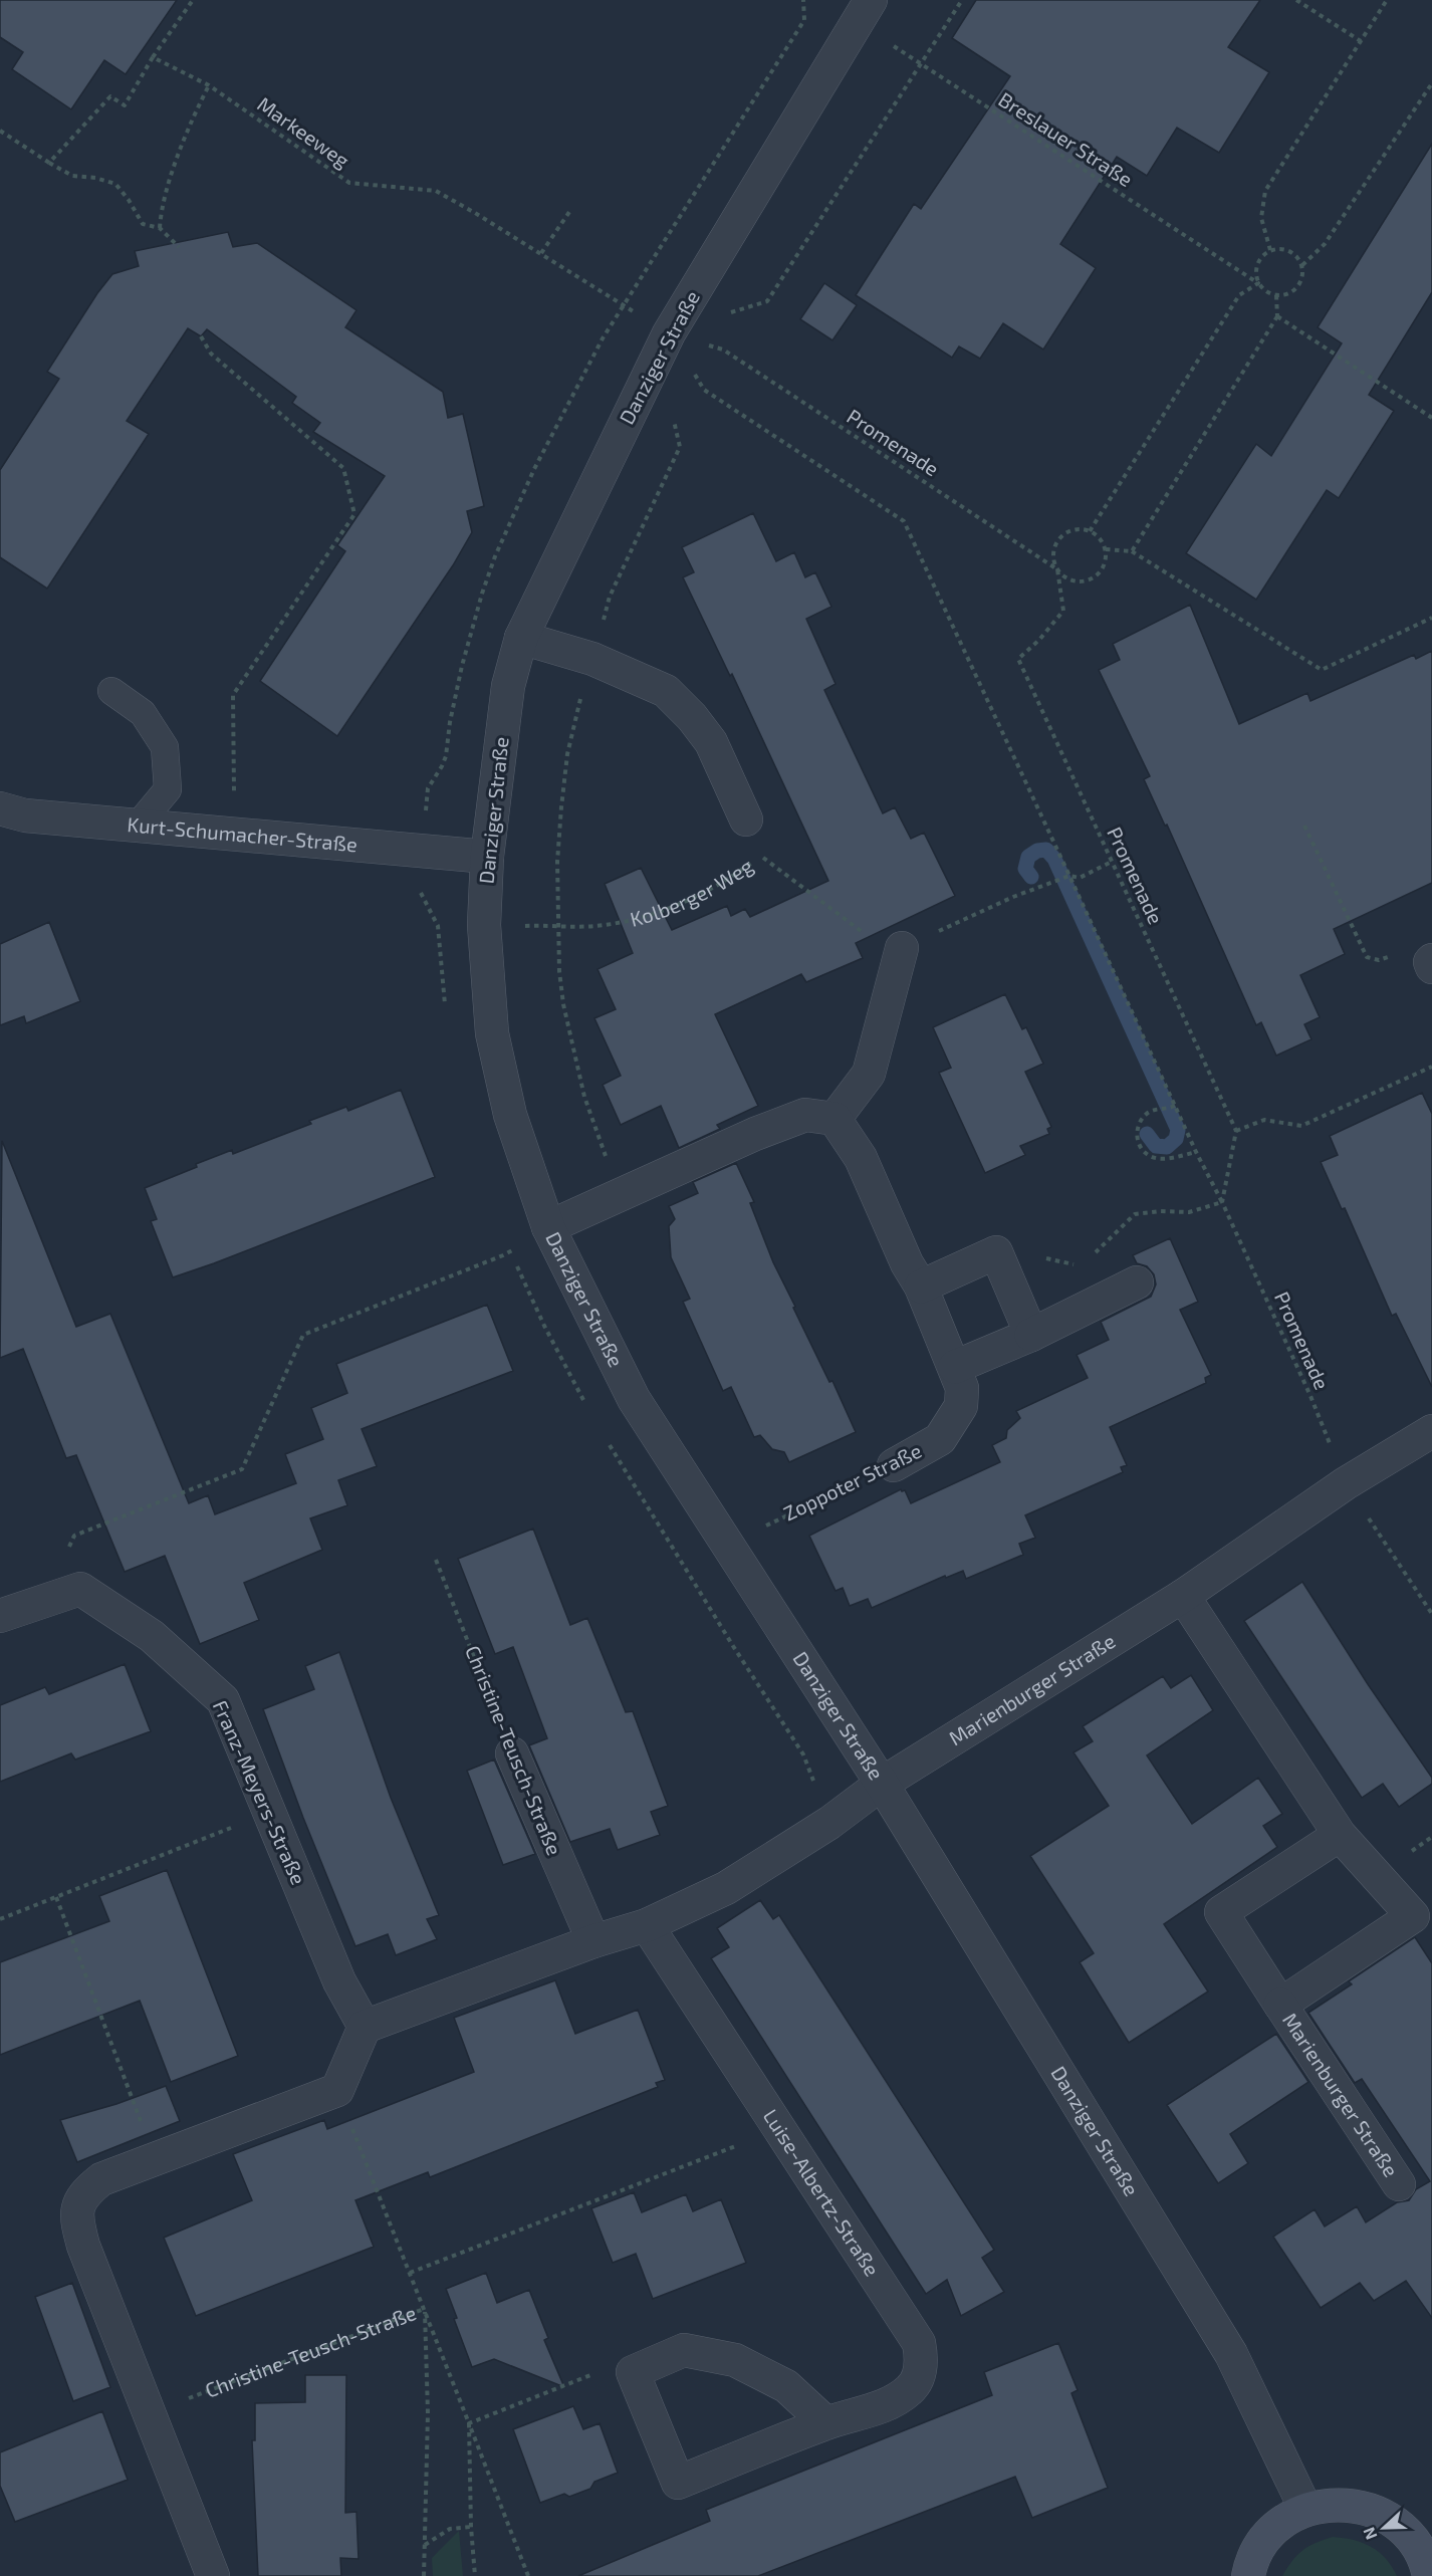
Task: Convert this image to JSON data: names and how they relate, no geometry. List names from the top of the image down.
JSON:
{
  "streets": {
    "street": [
      "Danziger Straße",
      "Kurt-Schumacher-Straße",
      "Zoppoter Straße",
      "Marienburger Straße",
      "Christine-Teusch-Straße",
      "Franz-Meyers-Straße",
      "Luise-Albertz-Straße"
    ],
    "path": [
      "Markeeweg",
      "Breslauer Straße",
      "Promenade",
      "Kolberger Weg"
    ]
  },
  "crossings": [
    ["Markeeweg", "Danziger Straße"],
    ["Markeeweg", "Promenade"],
    ["Breslauer Straße", "Danziger Straße"],
    ["Danziger Straße", "Promenade"],
    ["Danziger Straße", "Kurt-Schumacher-Straße"],
    ["Danziger Straße", "Kolberger Weg"],
    ["Danziger Straße", "Zoppoter Straße"],
    ["Danziger Straße", "Marienburger Straße"],
    ["Promenade", "Marienburger Straße"]
  ],
  "north": "left"
}
